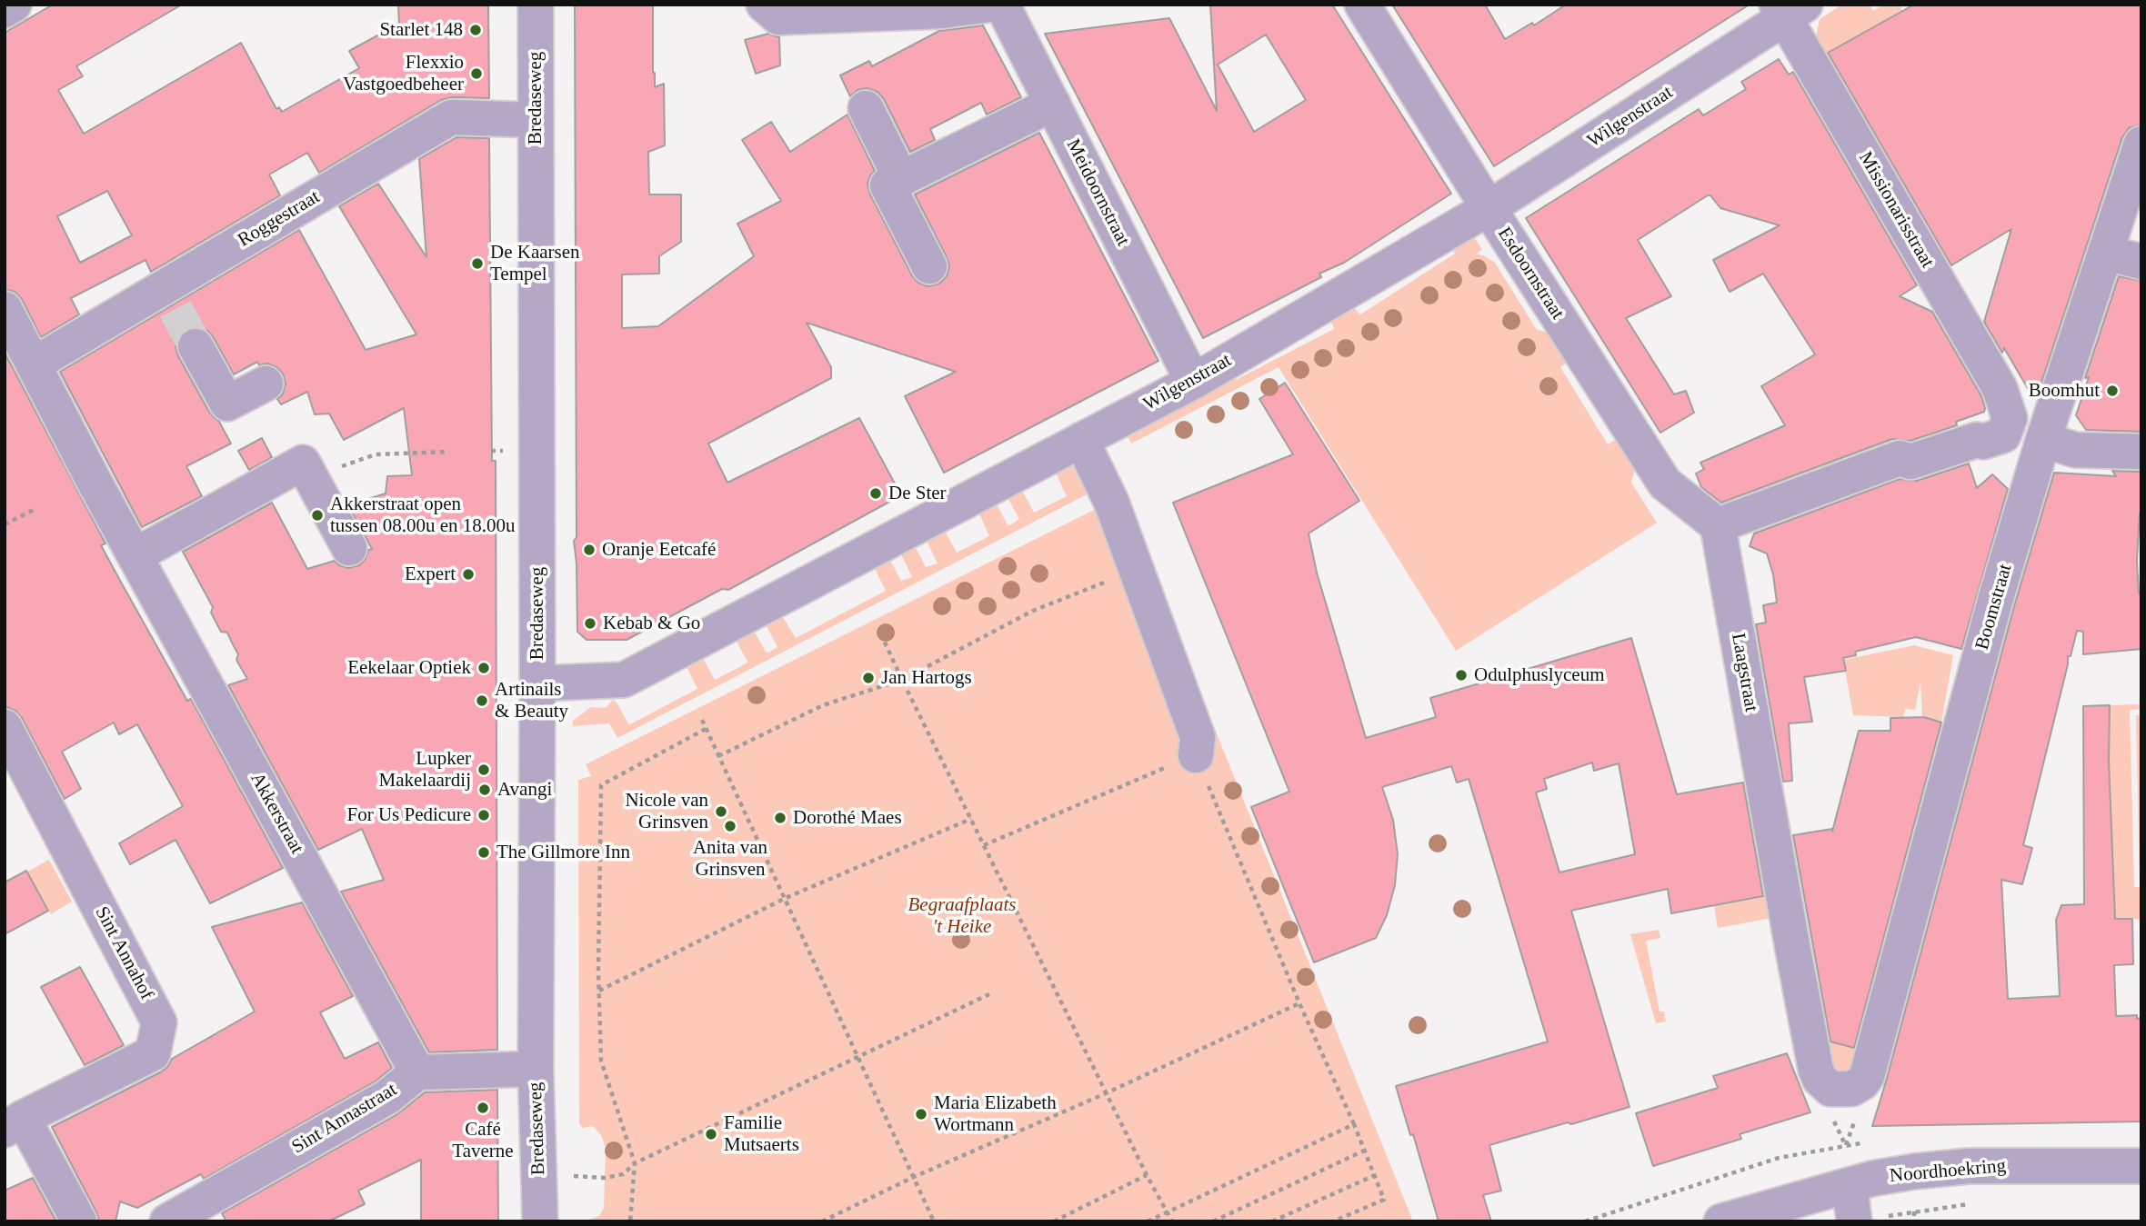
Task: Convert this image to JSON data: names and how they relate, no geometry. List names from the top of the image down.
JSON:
{
  "streets": {
    "street": [
      "Bredaseweg",
      "Wilgenstraat",
      "Meidoornstraat",
      "Missionarisstraat",
      "Roggestraat",
      "Esdoornstraat",
      "Boomstraat",
      "Laagstraat",
      "Akkerstraat",
      "Sint Annahof",
      "Sint Annastraat",
      "Noordhoekring"
    ]
  },
  "crossings": [
    ["Bredaseweg", "Wilgenstraat"],
    ["Bredaseweg", "Roggestraat"],
    ["Bredaseweg", "Sint Annastraat"],
    ["Wilgenstraat", "Meidoornstraat"],
    ["Wilgenstraat", "Missionarisstraat"],
    ["Wilgenstraat", "Esdoornstraat"],
    ["Roggestraat", "Akkerstraat"],
    ["Esdoornstraat", "Laagstraat"],
    ["Boomstraat", "Laagstraat"],
    ["Akkerstraat", "Sint Annastraat"]
  ],
  "parks": ["Begraafplaats 't Heike"],
  "places": [
    "Starlet 148",
    "Flexxio Vastgoedbeheer",
    "De Kaarsen Tempel",
    "Boomhut",
    "De Ster",
    "Akkerstraat open tussen 08.00u en 18.00u",
    "Oranje Eetcafé",
    "Expert",
    "Kebab & Go",
    "Eekelaar Optiek",
    "Odulphuslyceum",
    "Jan Hartogs",
    "Artinails & Beauty",
    "Lupker Makelaardij",
    "Avangi",
    "Nicole van Grinsven",
    "For Us Pedicure",
    "Dorothé Maes",
    "Anita van Grinsven",
    "The Gillmore Inn",
    "Café Taverne",
    "Maria Elizabeth Wortmann",
    "Familie Mutsaerts"
  ]
}
